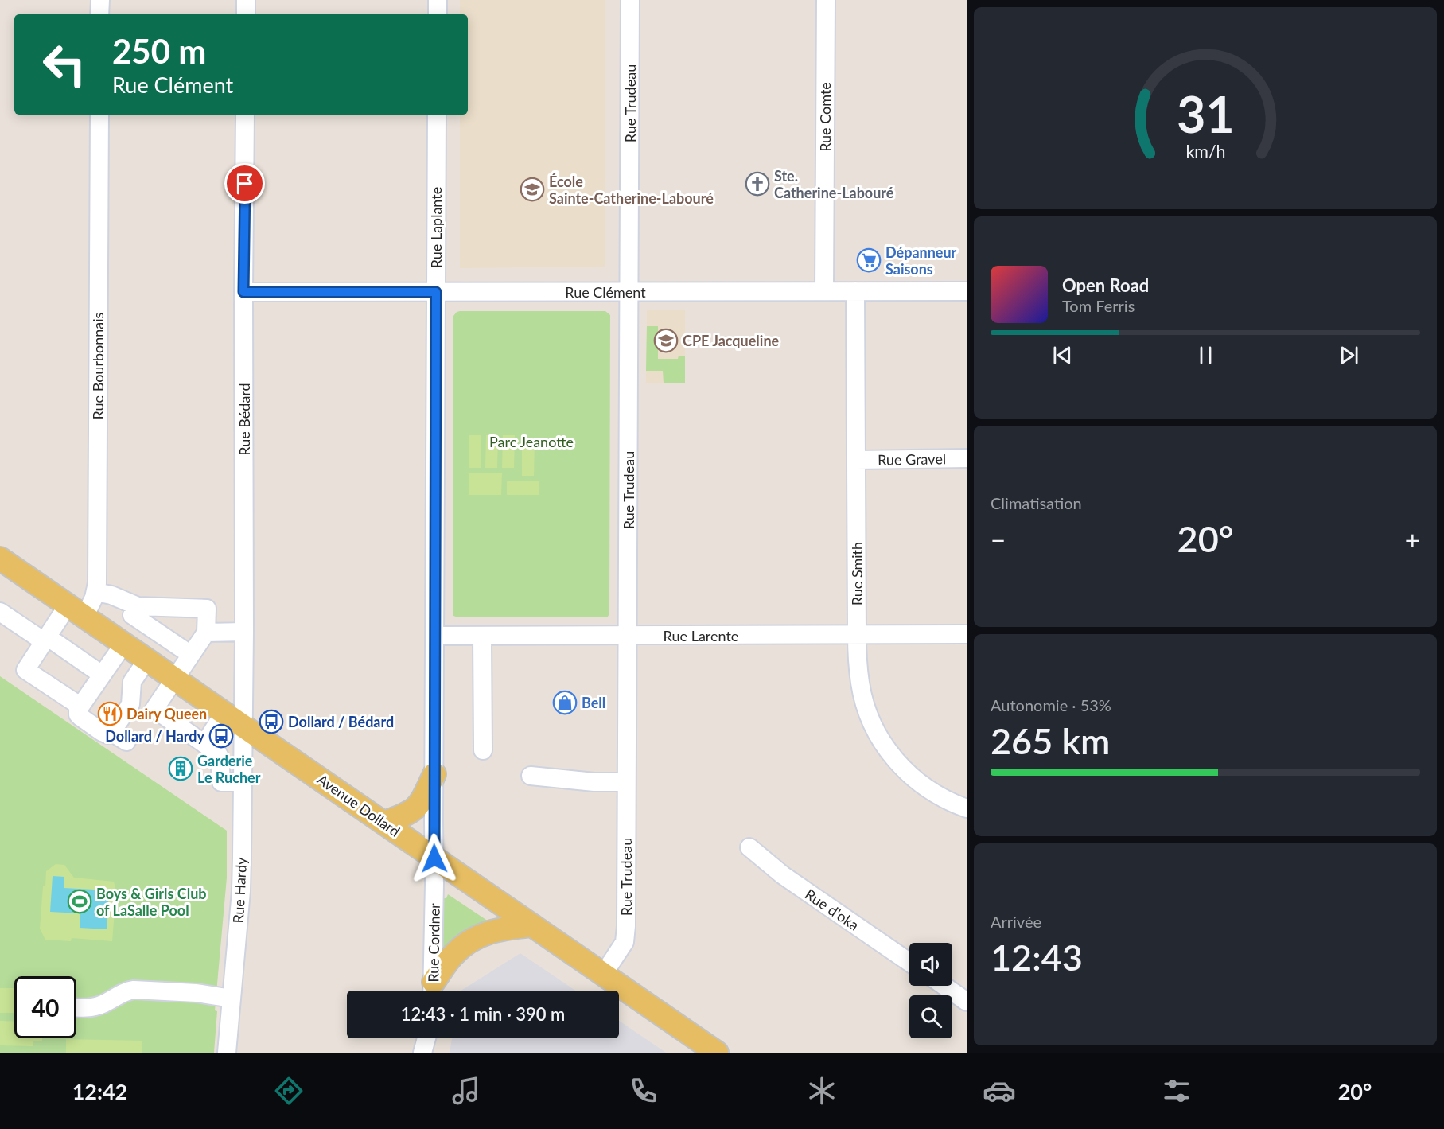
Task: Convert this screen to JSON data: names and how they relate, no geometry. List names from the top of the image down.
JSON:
{
  "streets": {
    "main road": ["Avenue Dollard"],
    "street": [
      "Rue Trudeau",
      "Rue Comte",
      "Rue Laplante",
      "Rue Clément",
      "Rue Bourbonnais",
      "Rue Bédard",
      "Rue Gravel",
      "Rue Smith",
      "Rue Larente",
      "Rue Hardy",
      "Rue d'oka",
      "Rue Cordner"
    ]
  },
  "crossings": [
    ["Rue Trudeau", "Rue Clément"],
    ["Rue Trudeau", "Rue Larente"],
    ["Rue Trudeau", "Avenue Dollard"],
    ["Rue Comte", "Rue Clément"],
    ["Rue Laplante", "Rue Clément"],
    ["Rue Laplante", "Rue Larente"],
    ["Rue Laplante", "Avenue Dollard"],
    ["Rue Laplante", "Rue Cordner"],
    ["Rue Clément", "Rue Bédard"],
    ["Rue Clément", "Rue Smith"],
    ["Rue Bourbonnais", "Avenue Dollard"],
    ["Rue Bédard", "Avenue Dollard"],
    ["Rue Bédard", "Rue Hardy"],
    ["Rue Gravel", "Rue Smith"],
    ["Rue Smith", "Rue Larente"],
    ["Avenue Dollard", "Rue Hardy"],
    ["Avenue Dollard", "Rue Cordner"]
  ],
  "parks": ["Parc Jeanotte"],
  "places": {
    "church": ["Ste. Catherine-Labouré"],
    "school or university": ["École Sainte-Catherine-Labouré", "CPE Jacqueline"],
    "supermarket": ["Dépanneur Saisons"],
    "shop": ["Bell"],
    "restaurant": ["Dairy Queen"],
    "bus stop": ["Dollard / Bédard", "Dollard / Hardy"],
    "building": ["Garderie Le Rucher"],
    "sports": ["Boys & Girls Club of LaSalle Pool"]
  },
  "page": {
    "turn": ["250 m", "Rue Clément"],
    "song": ["Open Road", "Tom Ferris"],
    "tile": [
      "Climatisation",
      ["Autonomie · 53%", "265 km"],
      ["Arrivée", "12:43"]
    ],
    "heat": ["−", "20°", "+"],
    "limit": "40",
    "trip": "12:43 · 1 min · 390 m",
    "tabs": ["12:42", "20°"],
    "gauge": ["31", "km/h"]
  }
}
